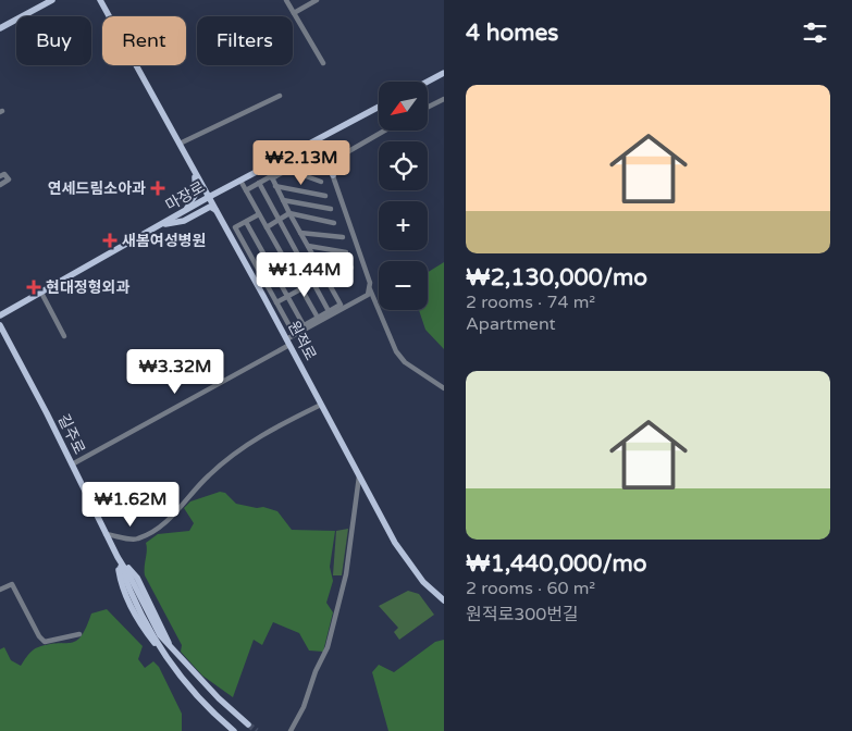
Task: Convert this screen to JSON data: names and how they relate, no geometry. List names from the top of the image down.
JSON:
{
  "streets": {
    "main road": ["마장로", "원적로", "길주로"]
  },
  "crossings": [
    ["마장로", "원적로"]
  ],
  "places": {
    "health": ["연세드림소아과", "새봄여성병원", "현대정형외과"]
  },
  "north": "bottom left",
  "page": {
    "heading": "4 homes",
    "chip": ["Buy", "Rent", "Filters"],
    "list": [
      {
        "name": "₩2,130,000/mo",
        "note": "2 rooms · 74 m² · Apartment"
      },
      {
        "name": "₩1,440,000/mo",
        "note": "2 rooms · 60 m² · 원적로300번길"
      }
    ],
    "map_buttons": ["+", "−"],
    "price": [
      "₩2.13M",
      "₩1.44M",
      "₩3.32M",
      "₩1.62M"
    ]
  }
}
